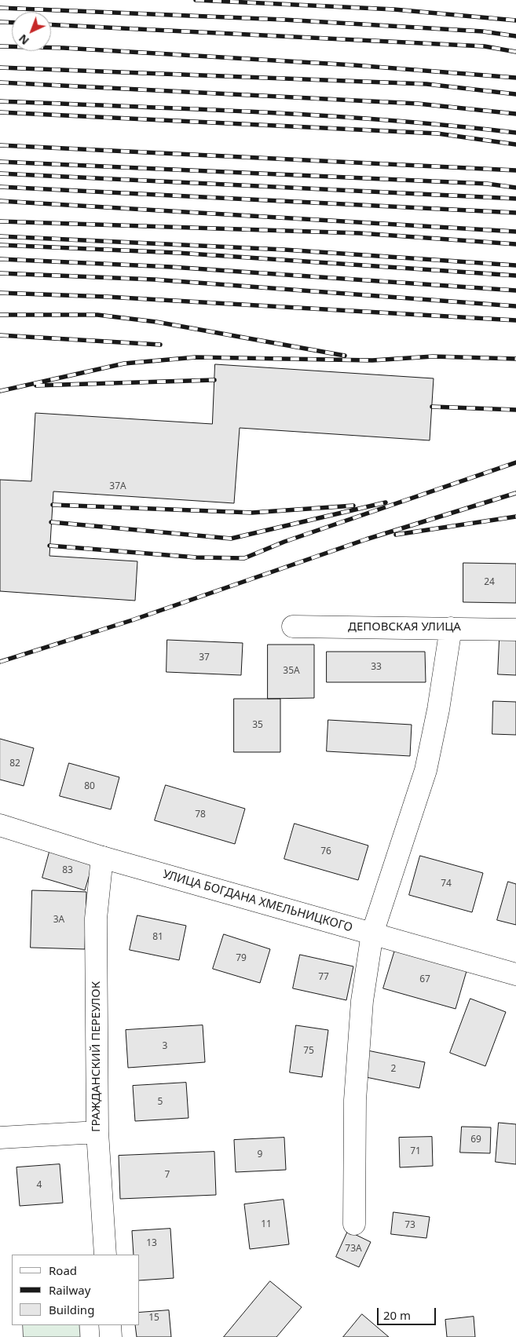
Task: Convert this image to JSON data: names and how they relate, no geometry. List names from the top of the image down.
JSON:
{
  "streets": {
    "street": ["ДЕПОВСКАЯ УЛИЦА", "УЛИЦА БОГДАНА ХМЕЛЬНИЦКОГО", "ГРАЖДАНСКИЙ ПЕРЕУЛОК"]
  },
  "crossings": [
    ["УЛИЦА БОГДАНА ХМЕЛЬНИЦКОГО", "ГРАЖДАНСКИЙ ПЕРЕУЛОК"]
  ],
  "house_numbers": [
    "37А",
    "24",
    "37",
    "33",
    "35А",
    "35",
    "82",
    "80",
    "78",
    "76",
    "83",
    "74",
    "3А",
    "81",
    "79",
    "77",
    "67",
    "3",
    "75",
    "2",
    "5",
    "69",
    "71",
    "9",
    "7",
    "4",
    "11",
    "73",
    "13",
    "73А",
    "15"
  ],
  "legend": ["Road", "Railway", "Building"],
  "scale_bar": "20 m",
  "north": "bottom left"
}
